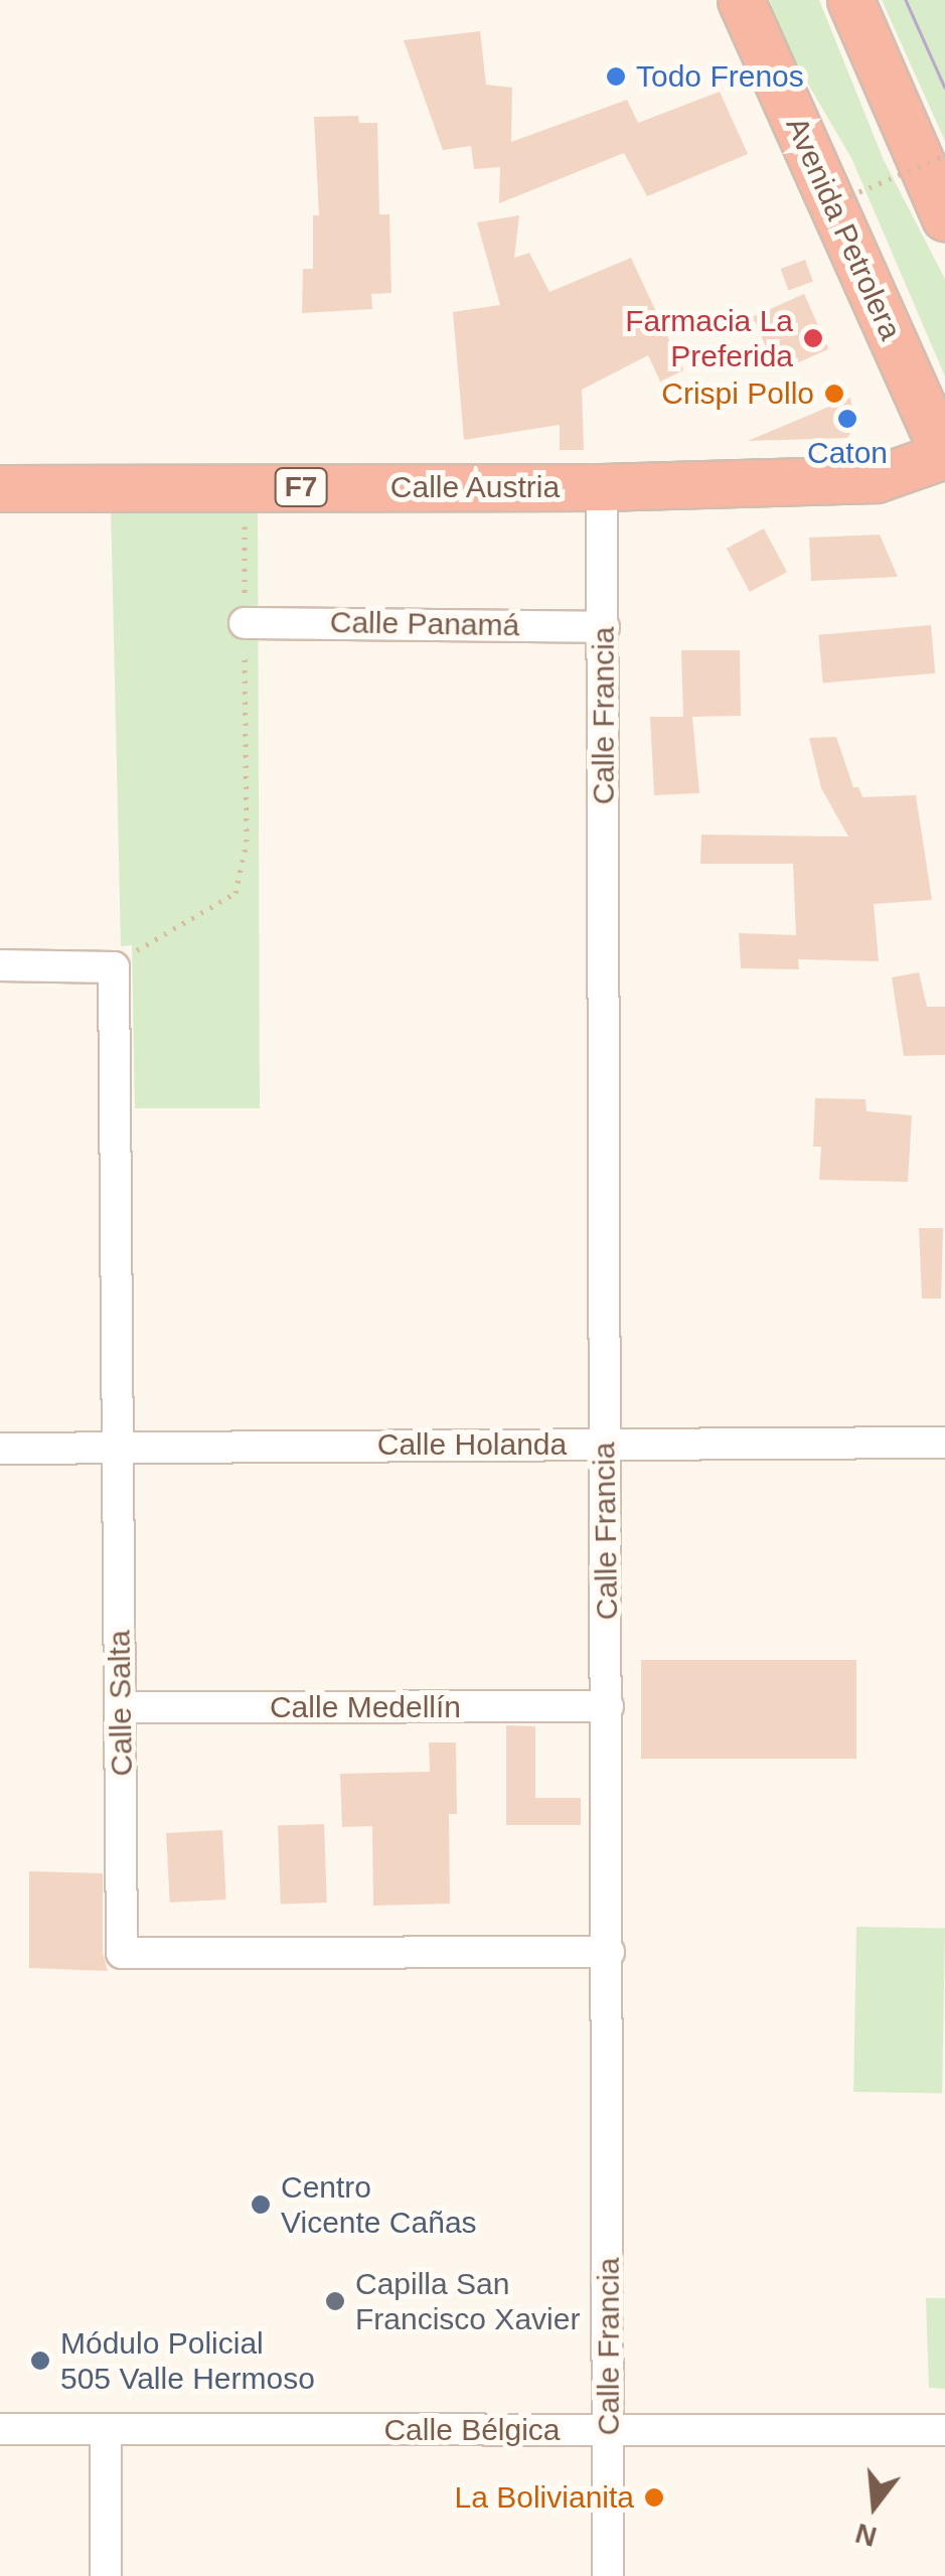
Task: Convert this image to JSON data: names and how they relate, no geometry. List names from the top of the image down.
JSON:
{
  "streets": {
    "highway": ["Avenida Petrolera", "F7", "Calle Austria"],
    "street": [
      "Calle Panamá",
      "Calle Francia",
      "Calle Holanda",
      "Calle Salta",
      "Calle Medellín",
      "Calle Bélgica"
    ]
  },
  "crossings": [
    ["Avenida Petrolera", "Calle Austria"],
    ["Calle Austria", "Calle Francia"],
    ["Calle Panamá", "Calle Francia"],
    ["Calle Francia", "Calle Holanda"],
    ["Calle Francia", "Calle Salta"],
    ["Calle Francia", "Calle Medellín"],
    ["Calle Francia", "Calle Bélgica"],
    ["Calle Holanda", "Calle Salta"],
    ["Calle Salta", "Calle Medellín"]
  ],
  "places": [
    "Todo Frenos",
    "Farmacia La Preferida",
    "Crispi Pollo",
    "Caton",
    "Centro Vicente Cañas",
    "Capilla San Francisco Xavier",
    "Módulo Policial 505 Valle Hermoso",
    "La Bolivianita"
  ],
  "north": "bottom"
}
